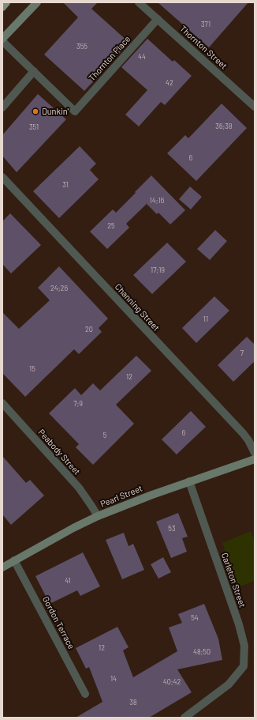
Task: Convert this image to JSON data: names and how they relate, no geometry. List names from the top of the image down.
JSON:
{
  "streets": {
    "street": [
      "Thornton Street",
      "Thornton Place",
      "Channing Street",
      "Peabody Street",
      "Pearl Street",
      "Carleton Street",
      "Gordon Terrace"
    ]
  },
  "crossings": [
    ["Thornton Street", "Thornton Place"],
    ["Peabody Street", "Pearl Street"],
    ["Pearl Street", "Carleton Street"],
    ["Pearl Street", "Gordon Terrace"]
  ],
  "places": ["Dunkin'"],
  "house_numbers": [
    "371",
    "355",
    "44",
    "42",
    "36;38",
    "351",
    "6",
    "31",
    "14;16",
    "25",
    "17;19",
    "24;26",
    "11",
    "20",
    "7",
    "15",
    "12",
    "7;9",
    "6",
    "5",
    "53",
    "41",
    "54",
    "12",
    "48;50",
    "14",
    "40;42",
    "38"
  ]
}
